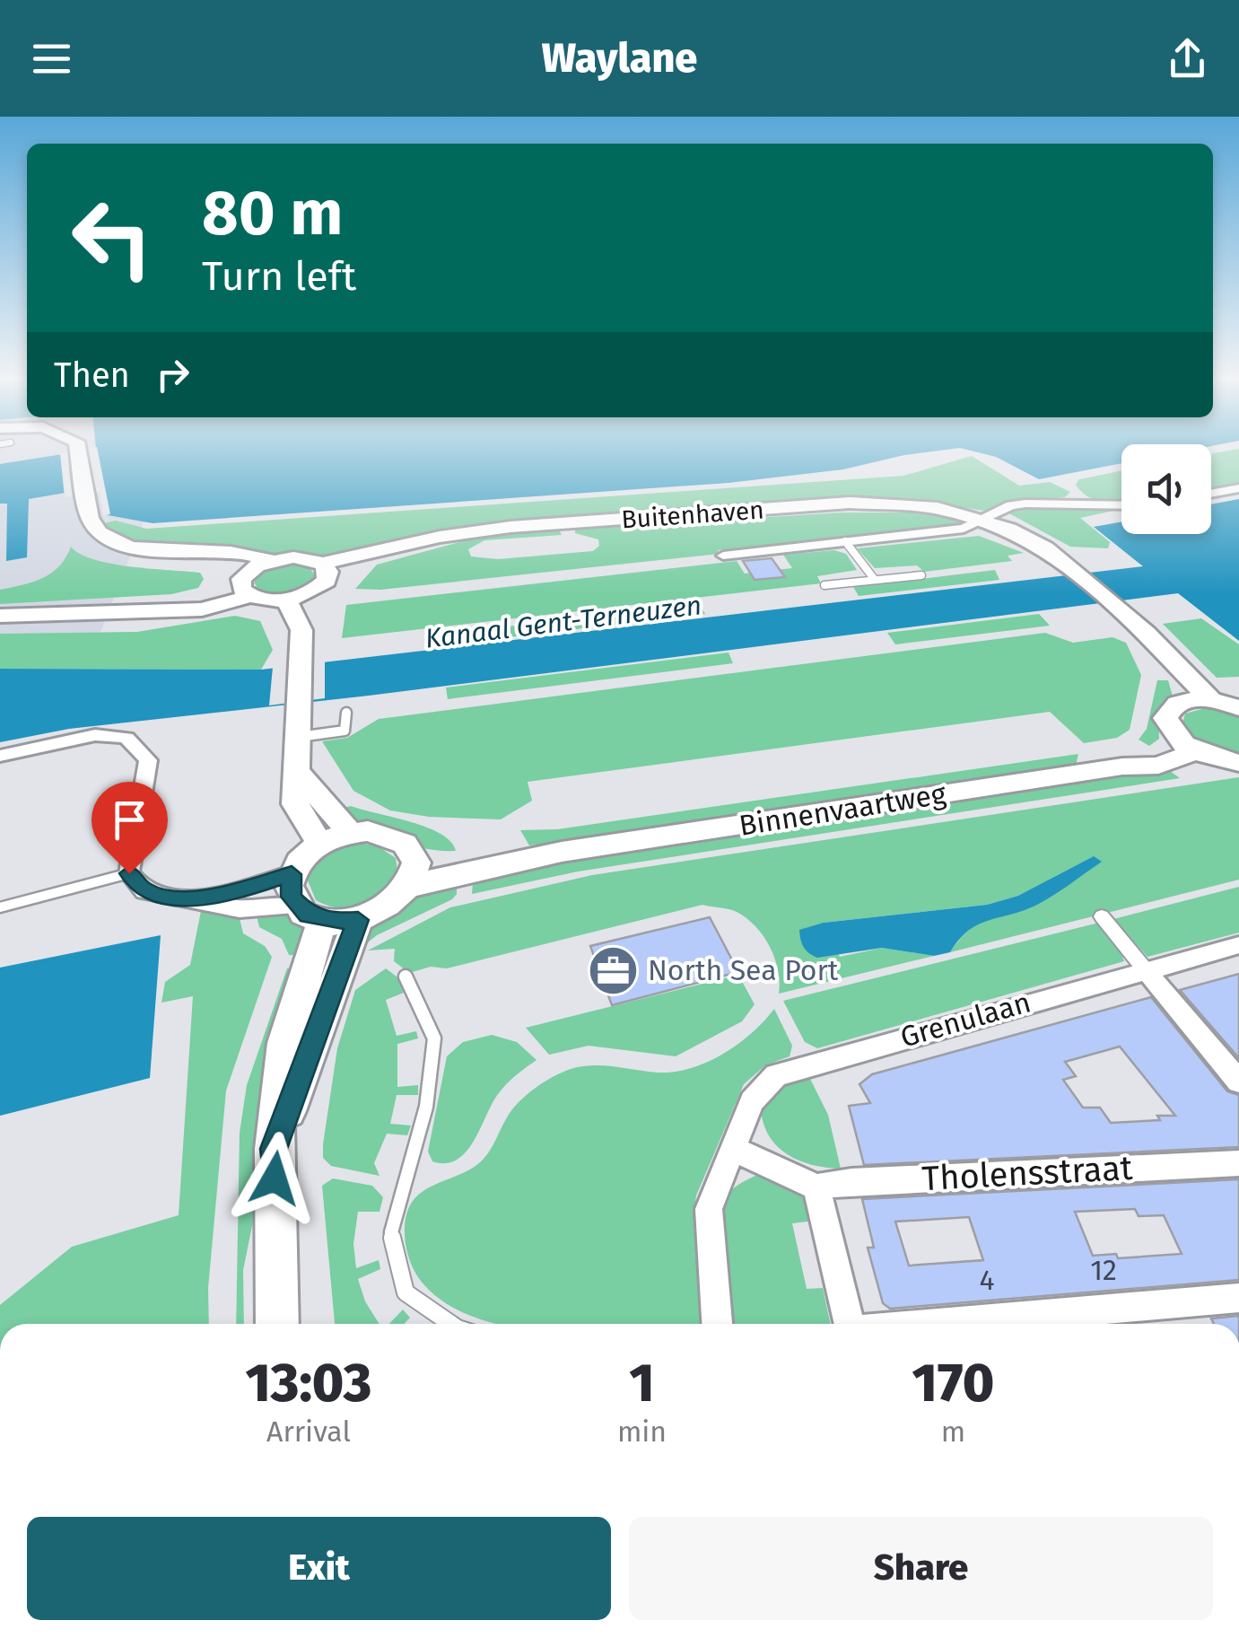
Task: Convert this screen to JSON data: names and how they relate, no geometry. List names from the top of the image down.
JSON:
{
  "streets": {
    "main road": ["Buitenhaven", "Binnenvaartweg"],
    "street": ["Grenulaan", "Tholensstraat"]
  },
  "water": ["Kanaal Gent-Terneuzen"],
  "places": {
    "office": ["North Sea Port"]
  },
  "house_numbers": ["12", "4"],
  "page": {
    "header": "Waylane",
    "turn": ["80 m", "Turn left"],
    "then": "Then",
    "eta": [
      "13:03",
      "Arrival",
      "1",
      "min",
      "170",
      "m"
    ],
    "buttons": ["Exit", "Share"]
  }
}
